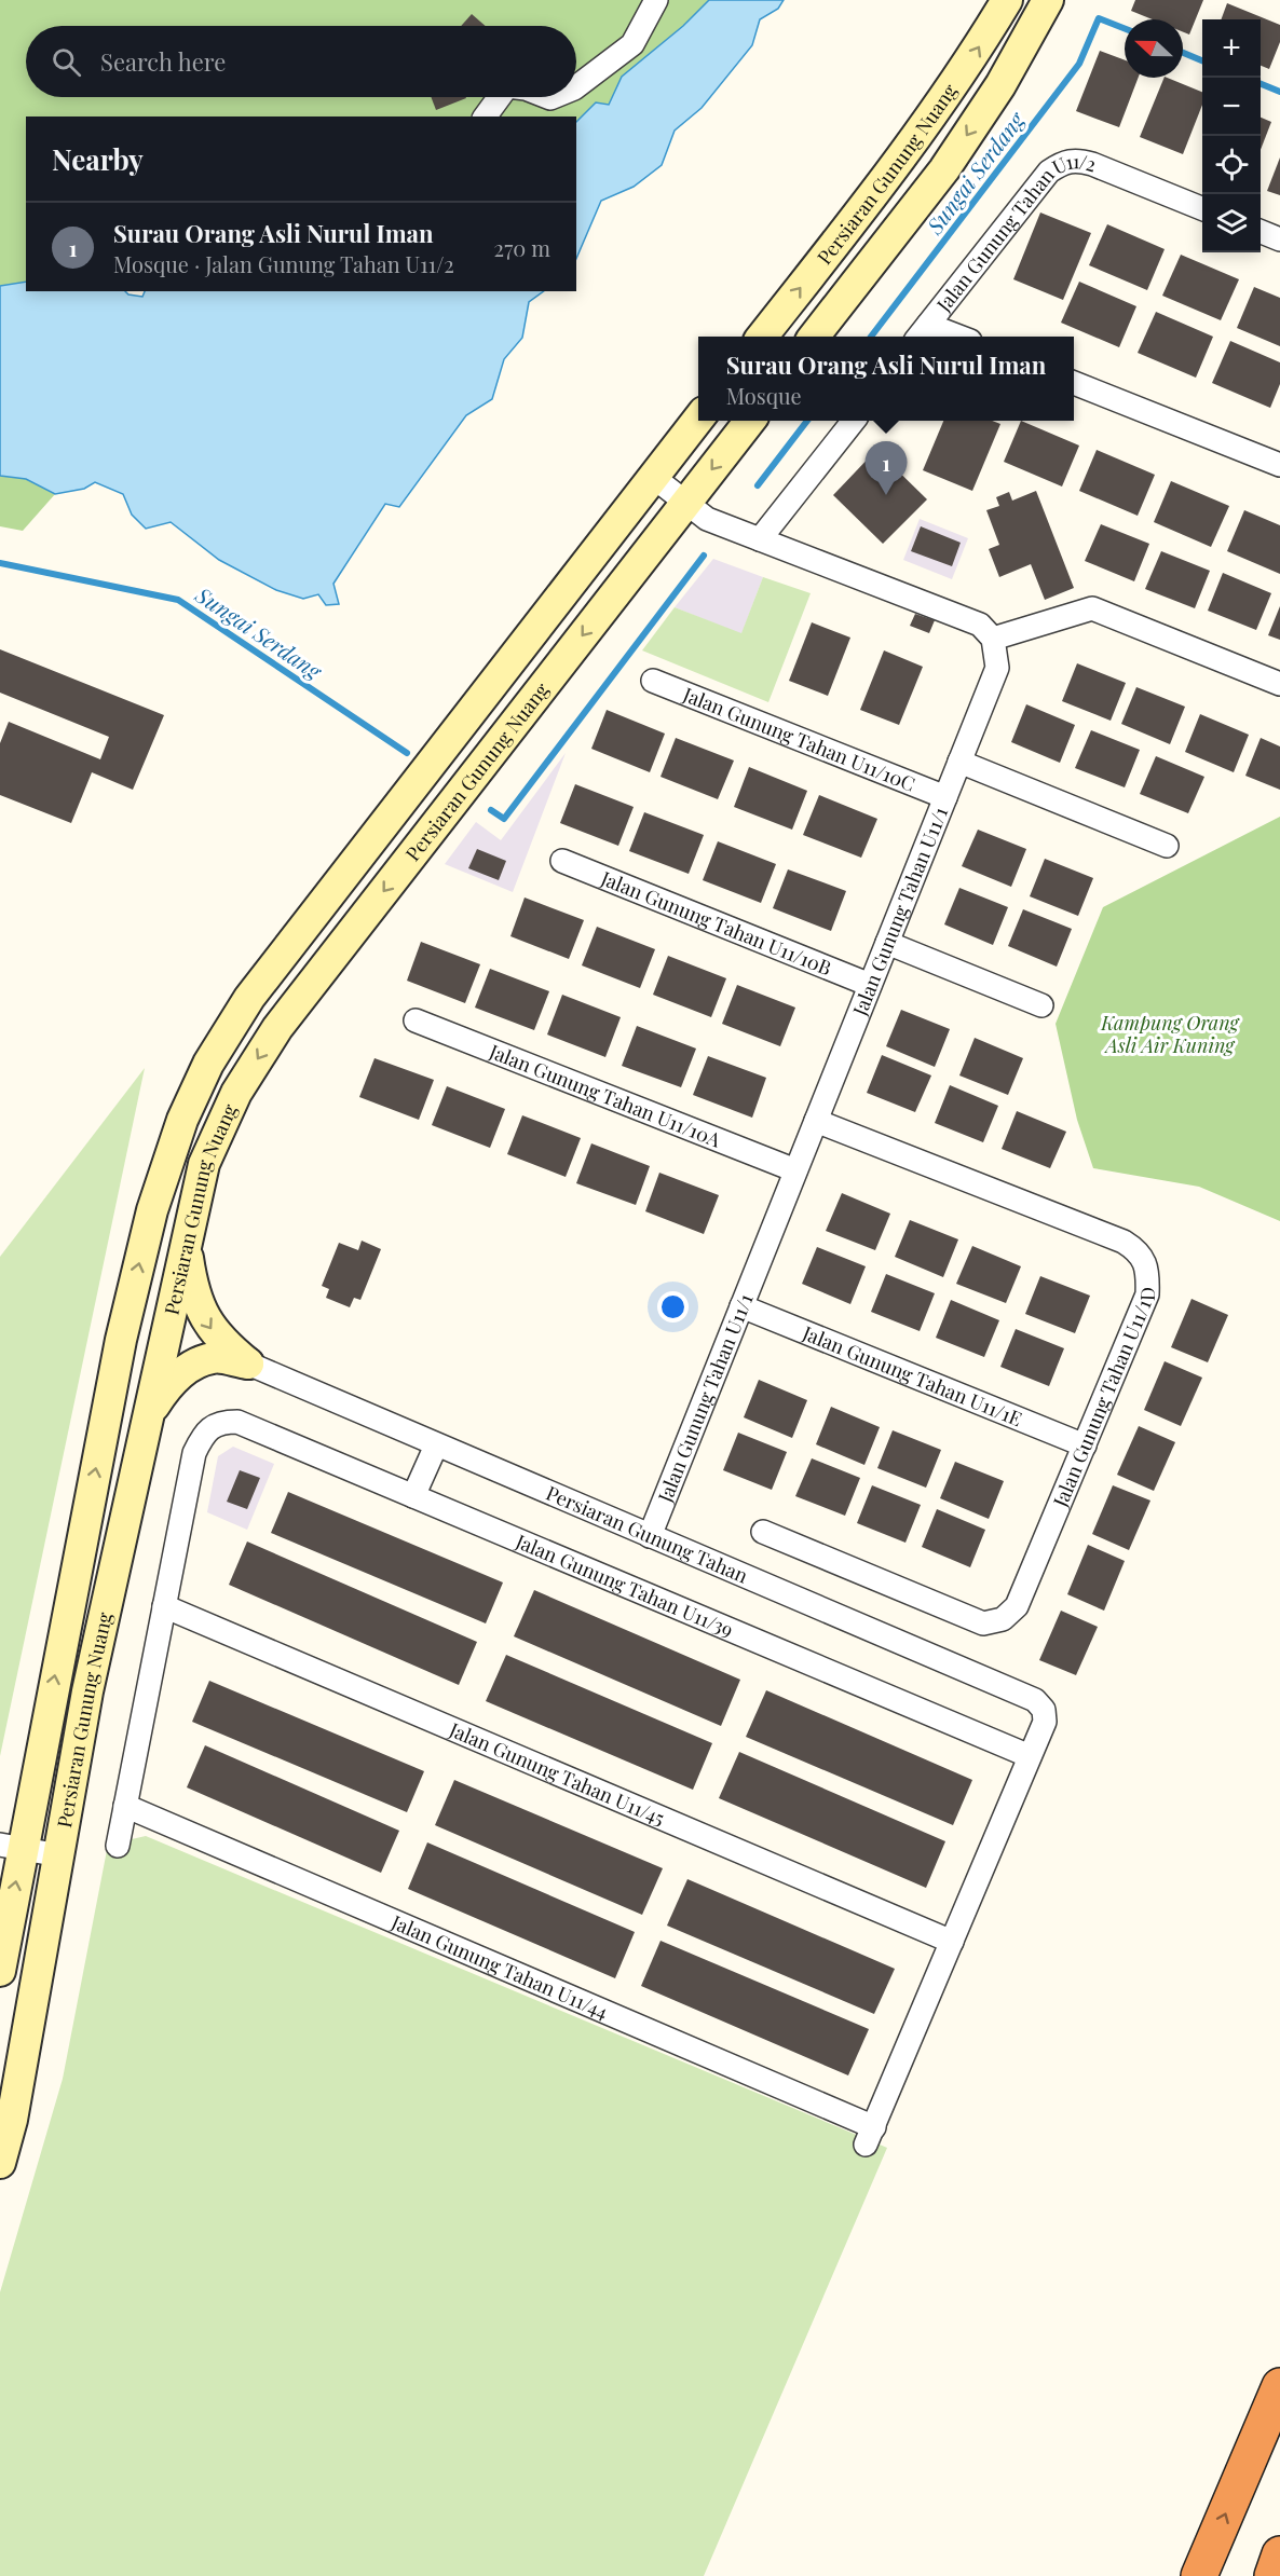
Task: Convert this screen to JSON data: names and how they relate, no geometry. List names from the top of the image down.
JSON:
{
  "streets": {
    "street": [
      "Persiaran Gunung Nuang",
      "Jalan Gunung Tahan U11/2",
      "Jalan Gunung Tahan U11/10C",
      "Jalan Gunung Tahan U11/1",
      "Jalan Gunung Tahan U11/10B",
      "Jalan Gunung Tahan U11/10A",
      "Jalan Gunung Tahan U11/1E",
      "Jalan Gunung Tahan U11/1D",
      "Persiaran Gunung Tahan",
      "Jalan Gunung Tahan U11/39",
      "Jalan Gunung Tahan U11/45",
      "Jalan Gunung Tahan U11/44"
    ]
  },
  "crossings": [
    ["Jalan Gunung Tahan U11/10C", "Jalan Gunung Tahan U11/1"],
    ["Jalan Gunung Tahan U11/1", "Jalan Gunung Tahan U11/10B"],
    ["Jalan Gunung Tahan U11/1", "Jalan Gunung Tahan U11/10A"],
    ["Jalan Gunung Tahan U11/1", "Jalan Gunung Tahan U11/1E"],
    ["Jalan Gunung Tahan U11/1", "Jalan Gunung Tahan U11/1D"],
    ["Jalan Gunung Tahan U11/1", "Persiaran Gunung Tahan"],
    ["Jalan Gunung Tahan U11/1E", "Jalan Gunung Tahan U11/1D"],
    ["Persiaran Gunung Tahan", "Jalan Gunung Tahan U11/39"],
    ["Jalan Gunung Tahan U11/39", "Jalan Gunung Tahan U11/45"],
    ["Jalan Gunung Tahan U11/45", "Jalan Gunung Tahan U11/44"]
  ],
  "water": ["Sungai Serdang"],
  "parks": ["Kampung Orang Asli Air Kuning"],
  "north": "left",
  "page": {
    "map_buttons": ["+", "−"],
    "search": "Search here",
    "heading": "Nearby",
    "list": [
      {
        "mark": "1",
        "name": "Surau Orang Asli Nurul Iman",
        "note": "Mosque · Jalan Gunung Tahan U11/2",
        "value": "270 m"
      }
    ],
    "popup": ["Surau Orang Asli Nurul Iman", "Mosque"],
    "pins": "1"
  }
}
